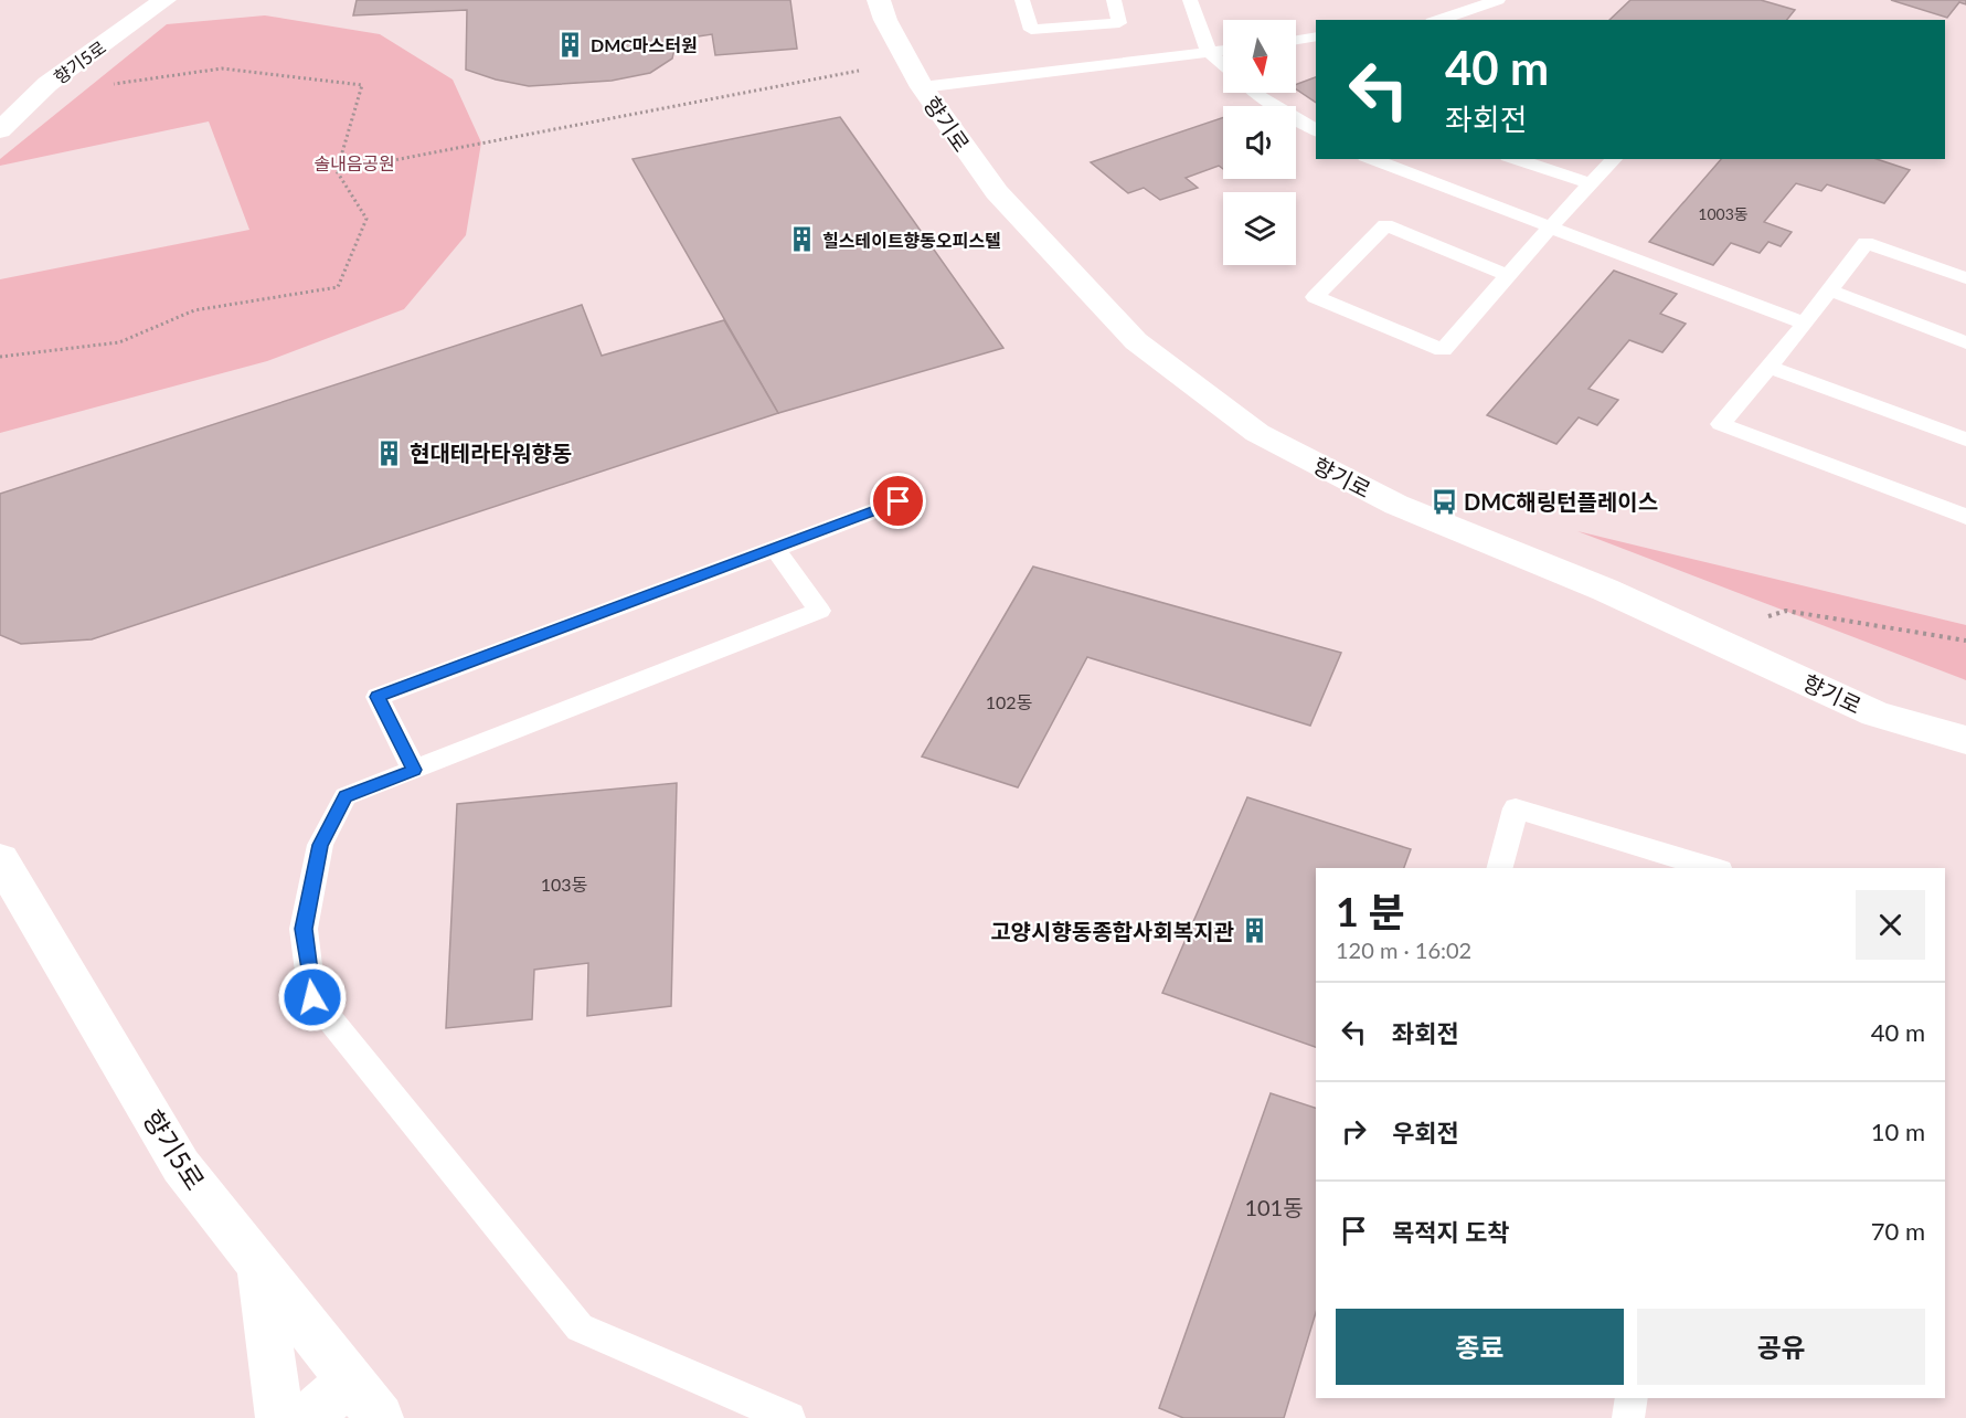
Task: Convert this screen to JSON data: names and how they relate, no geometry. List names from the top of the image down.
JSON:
{
  "streets": {
    "main road": ["향기5로", "향기로"]
  },
  "parks": ["솔내음공원"],
  "places": {
    "building": [
      "DMC마스터원",
      "힐스테이트향동오피스텔",
      "현대테라타워향동",
      "고양시향동종합사회복지관"
    ],
    "bus stop": ["DMC해링턴플레이스"]
  },
  "house_numbers": [
    "1003동",
    "102동",
    "103동",
    "101동"
  ],
  "north": "bottom",
  "page": {
    "turn": ["40 m", "좌회전"],
    "heading": ["1 분", "120 m · 16:02"],
    "list": [
      {
        "name": "좌회전",
        "value": "40 m"
      },
      {
        "name": "우회전",
        "value": "10 m"
      },
      {
        "name": "목적지 도착",
        "value": "70 m"
      }
    ],
    "buttons": ["종료", "공유"]
  }
}
